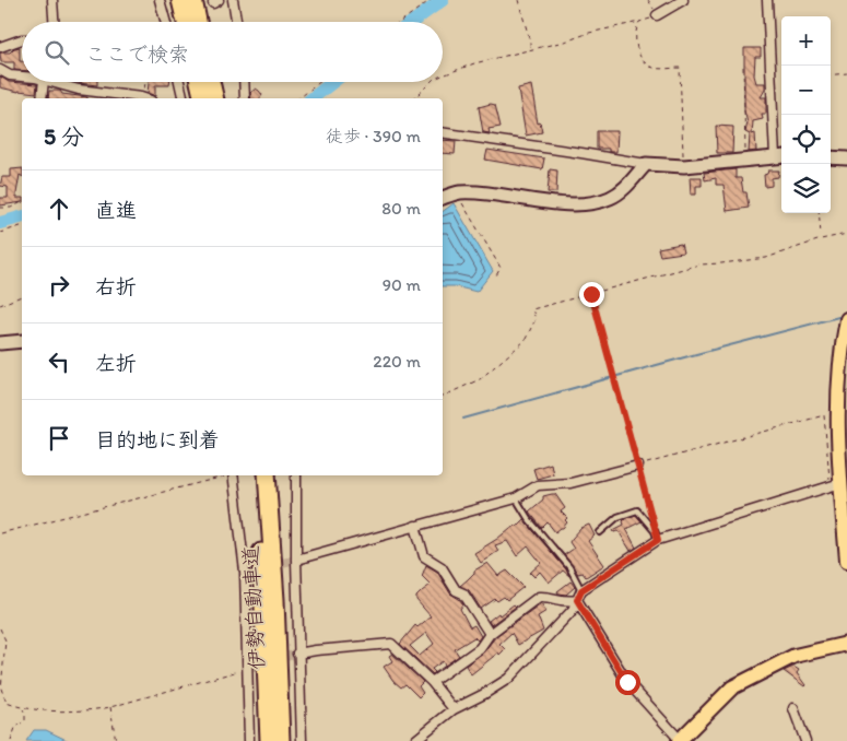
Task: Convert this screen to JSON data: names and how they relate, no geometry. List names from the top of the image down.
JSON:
{
  "streets": {
    "highway": ["伊勢自動車道"]
  },
  "page": {
    "map_buttons": ["+", "−"],
    "search": "ここで検索",
    "heading": ["5 分", "徒歩 · 390 m"],
    "list": [
      ["直進", "80 m"],
      ["右折", "90 m"],
      ["左折", "220 m"],
      "目的地に到着"
    ]
  }
}
